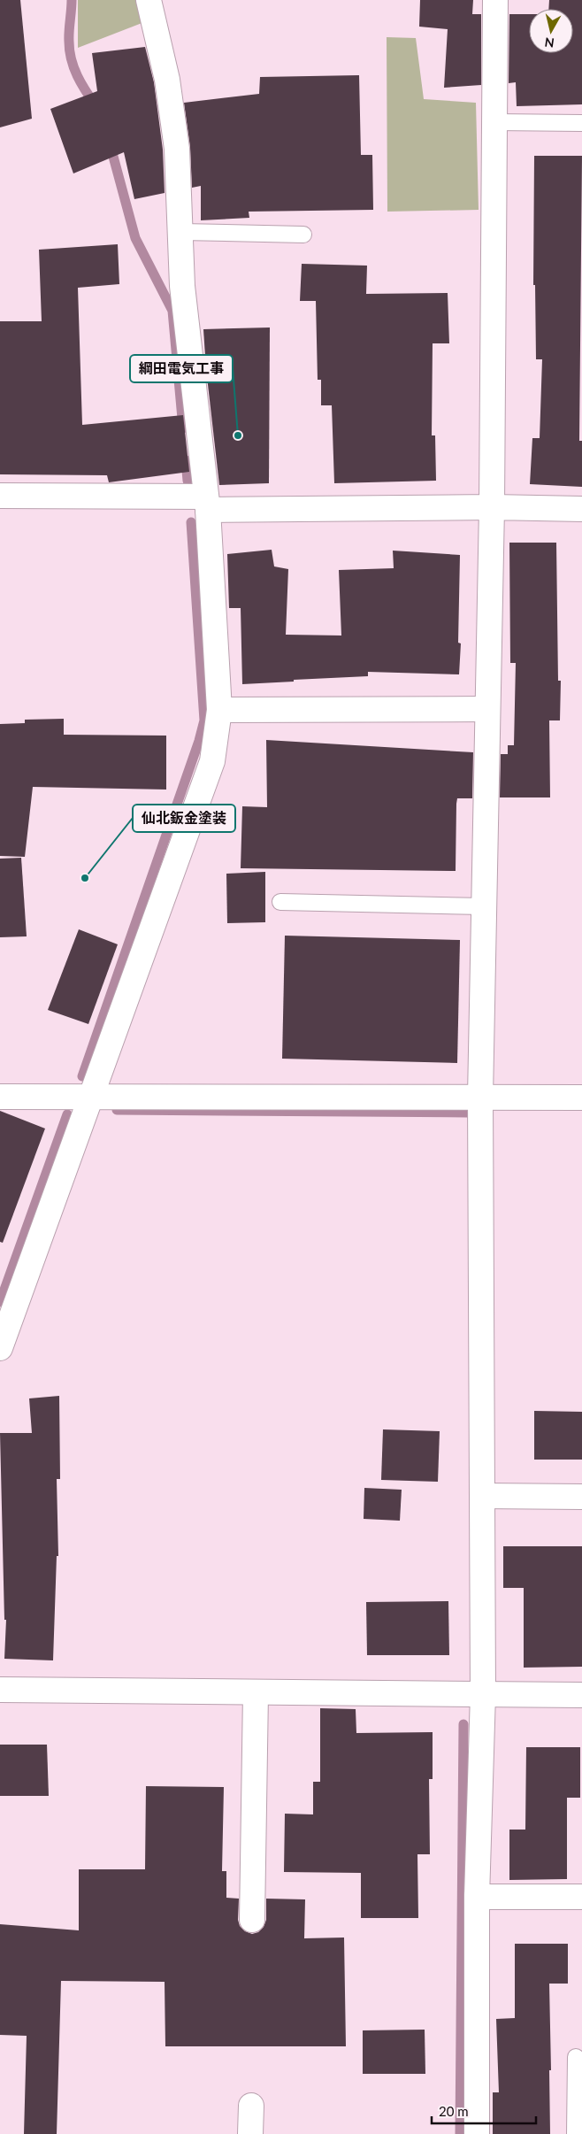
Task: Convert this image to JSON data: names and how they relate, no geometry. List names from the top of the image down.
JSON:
{
  "places": ["綱田電気工事", "仙北鈑金塗装"],
  "scale_bar": "20 m",
  "north": "bottom"
}
